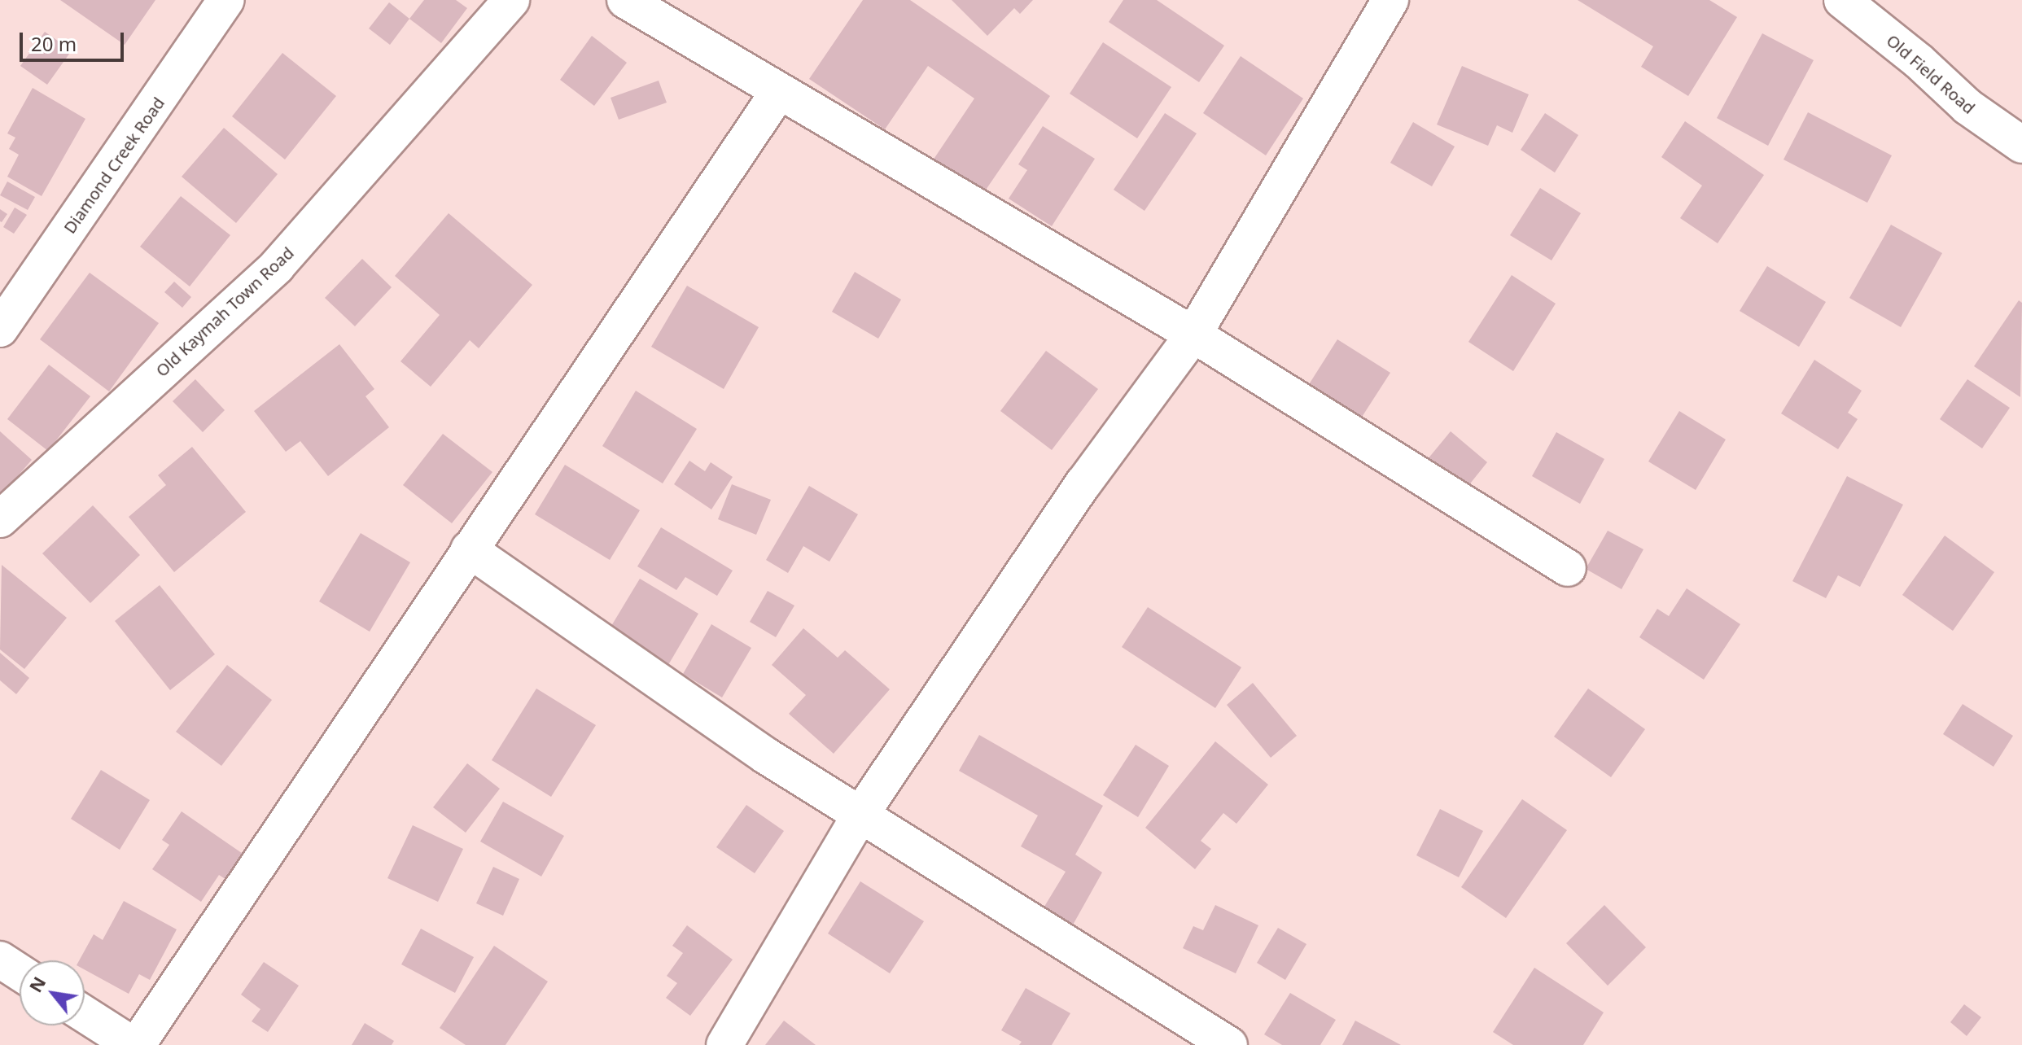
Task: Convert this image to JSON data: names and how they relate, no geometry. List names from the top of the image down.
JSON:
{
  "streets": {
    "street": ["Old Field Road", "Diamond Creek Road", "Old Kaymah Town Road"]
  },
  "scale_bar": "20 m",
  "north": "top left"
}
